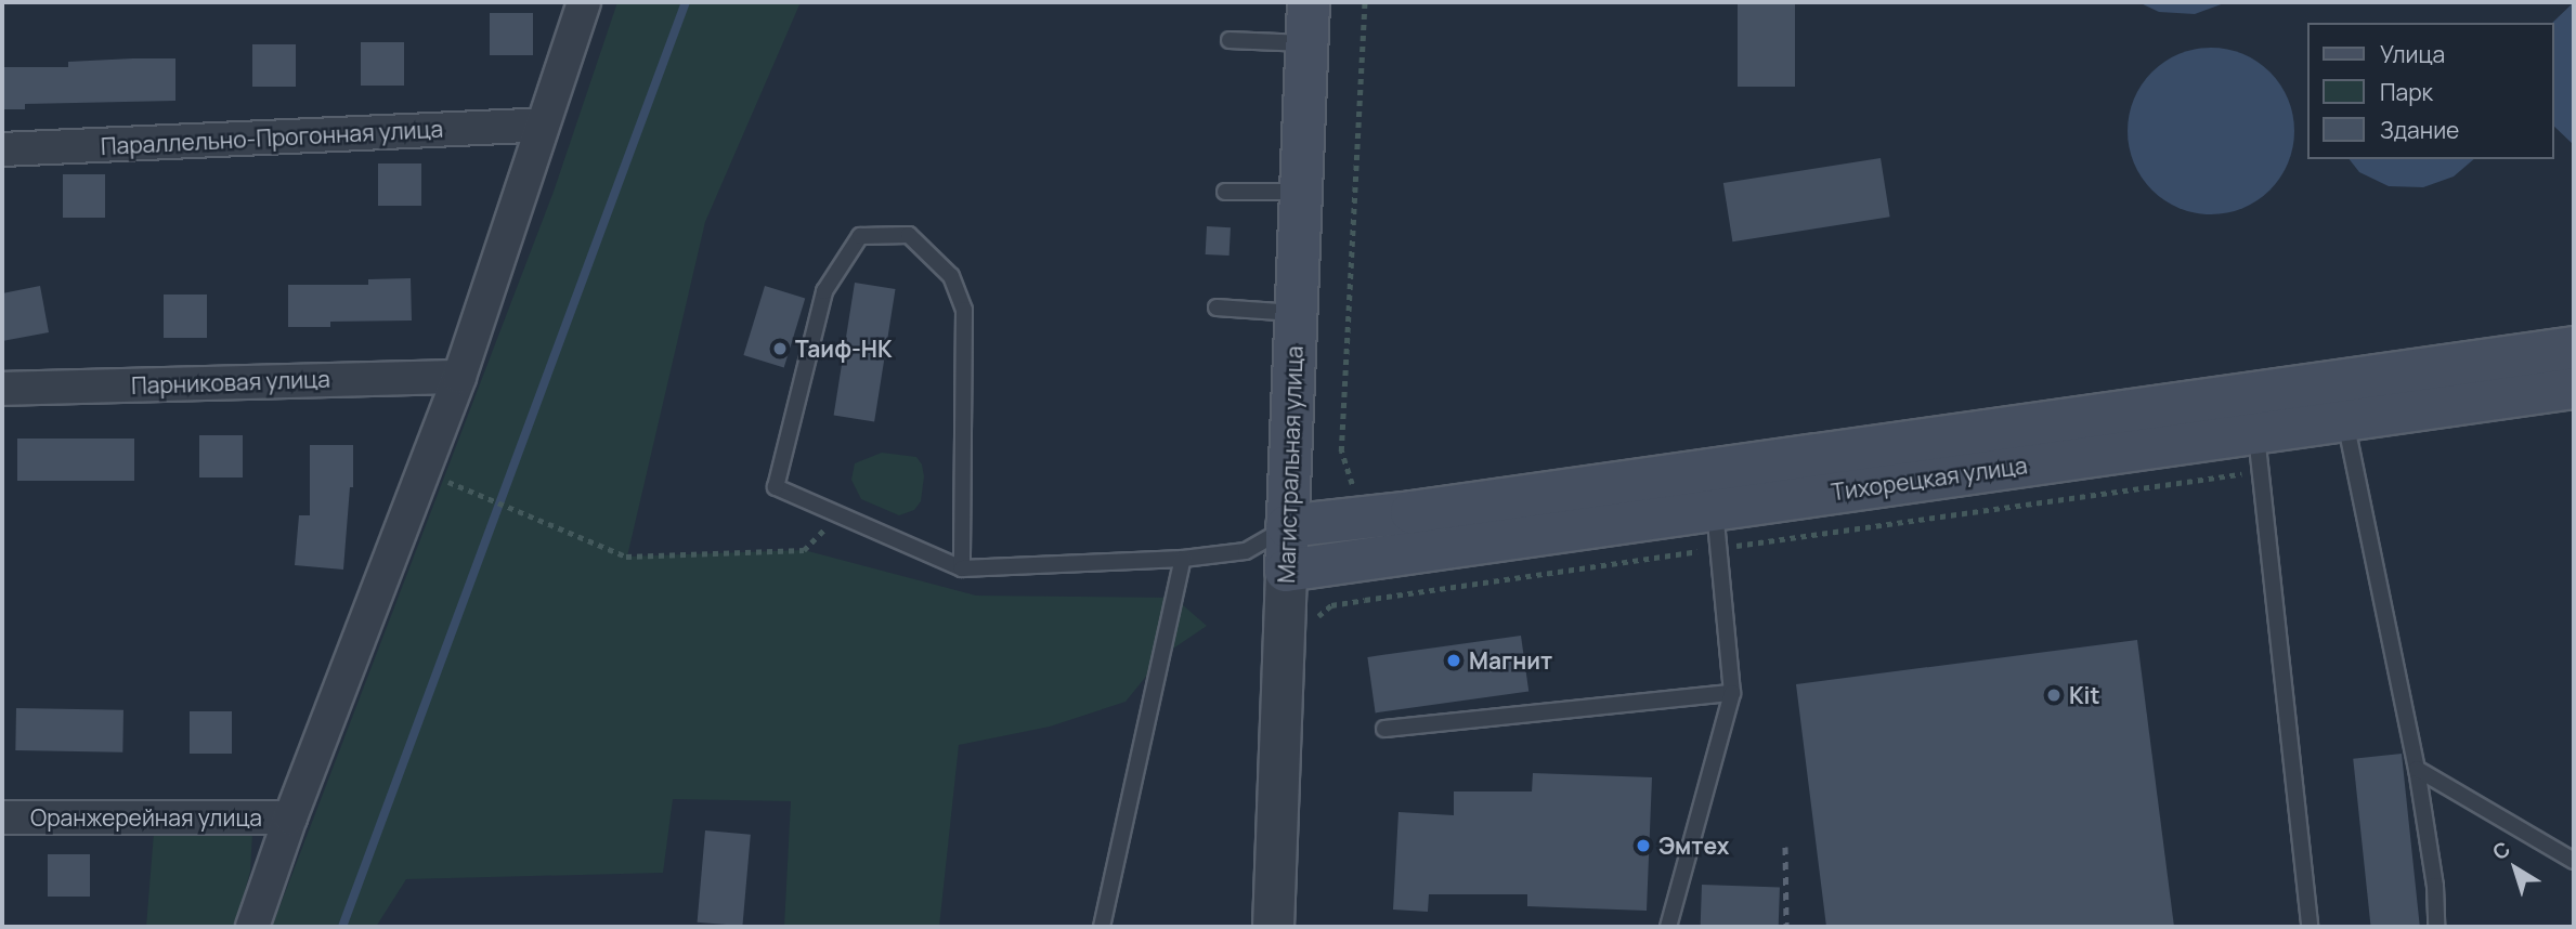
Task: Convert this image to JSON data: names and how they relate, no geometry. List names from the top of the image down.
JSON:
{
  "streets": {
    "main road": ["Магистральная улица", "Тихорецкая улица"],
    "street": ["Параллельно-Прогонная улица", "Парниковая улица", "Оранжерейная улица"]
  },
  "crossings": [
    ["Магистральная улица", "Тихорецкая улица"]
  ],
  "places": [
    "Таиф-НК",
    "Магнит",
    "Kit",
    "Эмтех"
  ],
  "legend": ["Улица", "Парк", "Здание"],
  "north": "top left"
}
